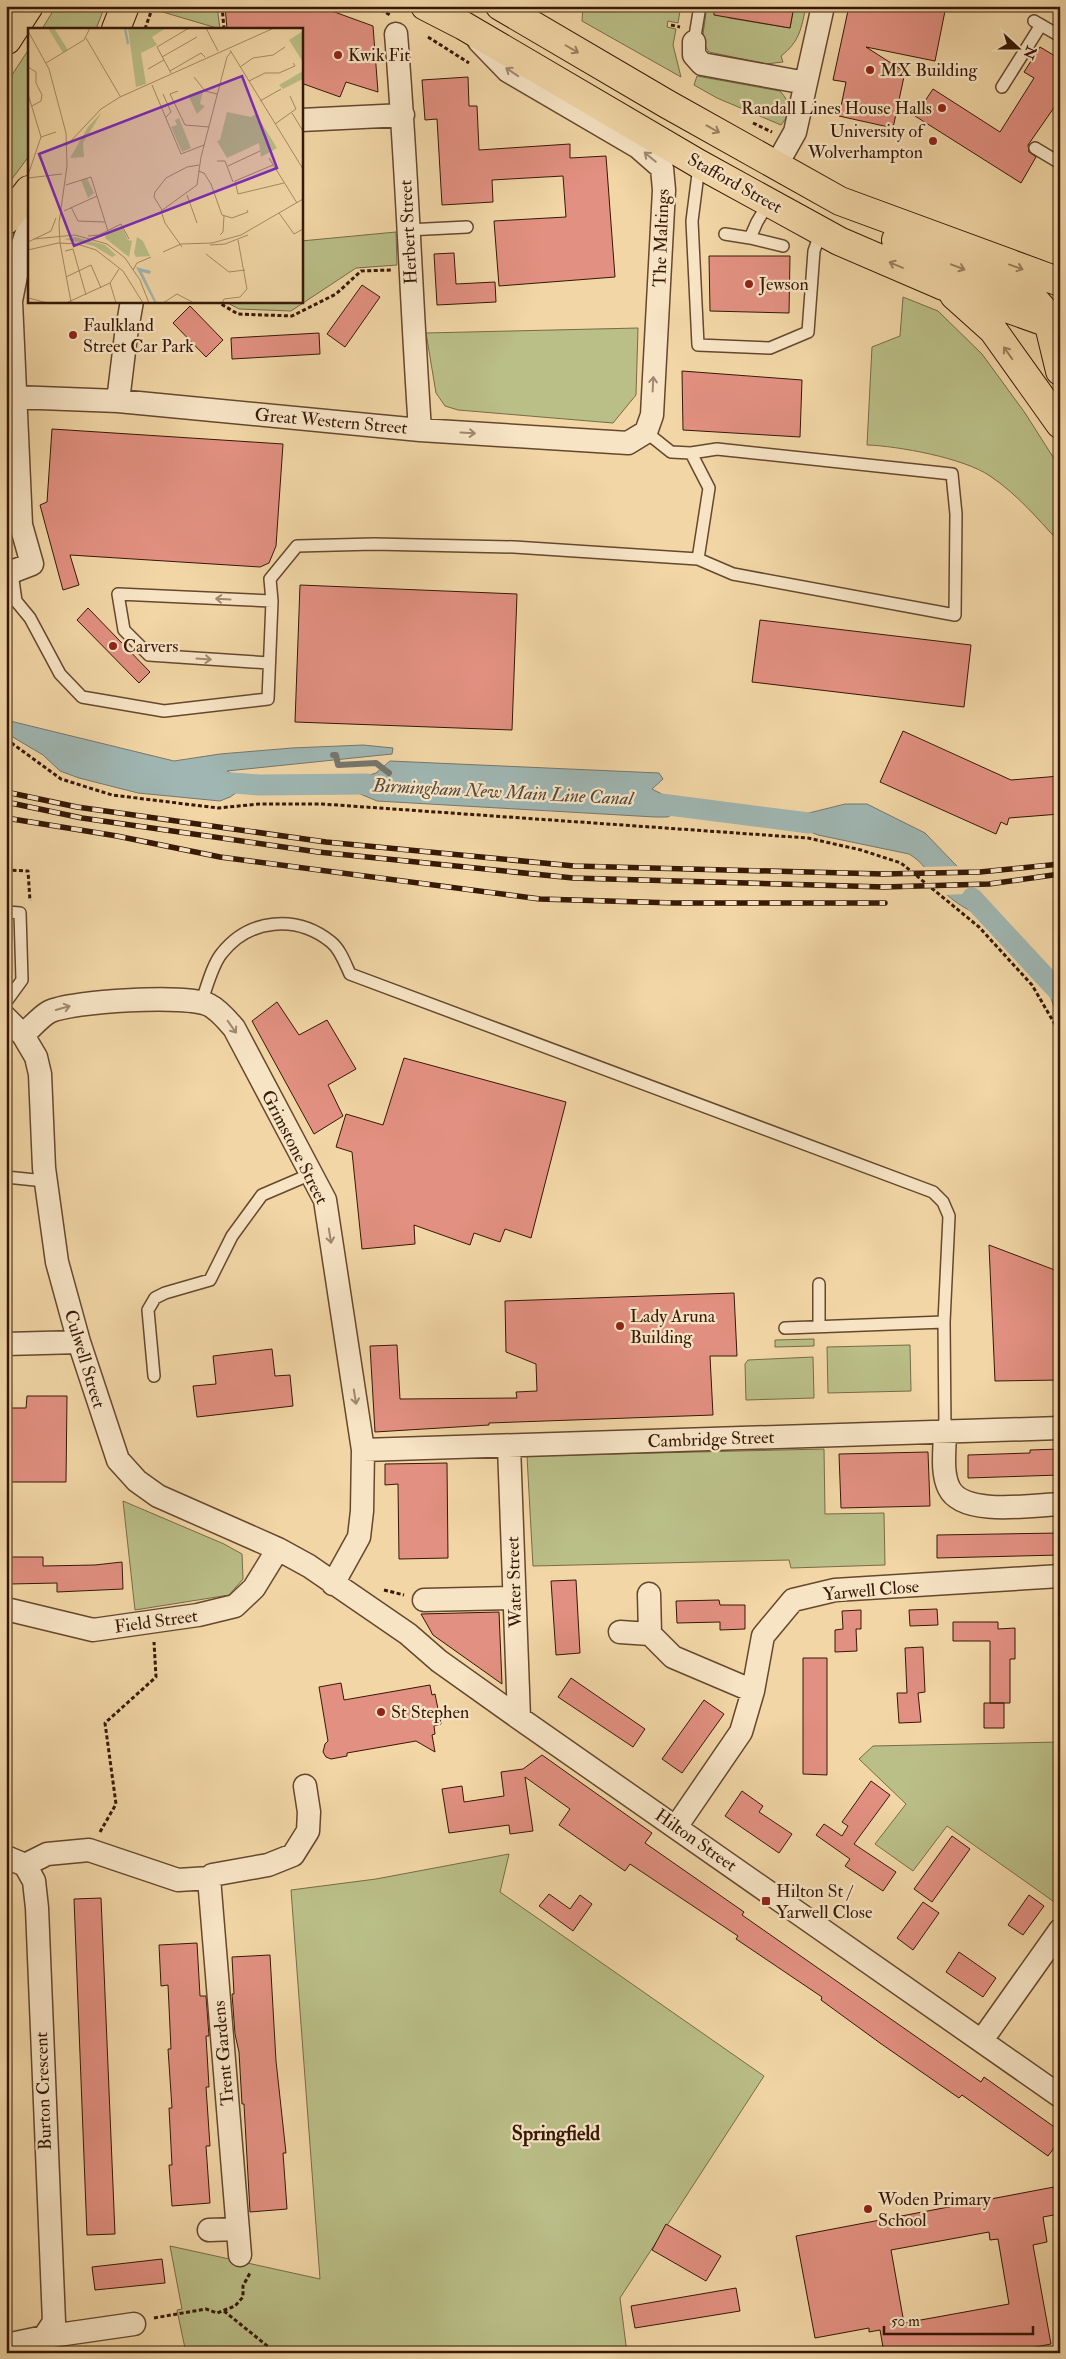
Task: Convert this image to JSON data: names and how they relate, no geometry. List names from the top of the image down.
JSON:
{
  "streets": {
    "highway": ["Stafford Street"],
    "street": [
      "Herbert Street",
      "The Maltings",
      "Great Western Street",
      "Grimstone Street",
      "Culwell Street",
      "Cambridge Street",
      "Water Street",
      "Yarwell Close",
      "Field Street",
      "Hilton Street",
      "Trent Gardens",
      "Burton Crescent"
    ]
  },
  "crossings": [
    ["Stafford Street", "The Maltings"],
    ["Herbert Street", "Great Western Street"],
    ["The Maltings", "Great Western Street"],
    ["Grimstone Street", "Culwell Street"],
    ["Grimstone Street", "Cambridge Street"],
    ["Grimstone Street", "Hilton Street"],
    ["Culwell Street", "Field Street"],
    ["Culwell Street", "Hilton Street"],
    ["Cambridge Street", "Water Street"],
    ["Water Street", "Hilton Street"],
    ["Yarwell Close", "Hilton Street"]
  ],
  "one_way": ["The Maltings", "Great Western Street"],
  "districts": ["Springfield"],
  "water": ["Birmingham New Main Line Canal"],
  "places": {
    "other": [
      "Kwik Fit",
      "MX Building",
      "Randall Lines House Halls",
      "University of Wolverhampton",
      "Jewson",
      "Faulkland Street Car Park",
      "Carvers",
      "Lady Aruna Building",
      "St Stephen",
      "Woden Primary School"
    ],
    "transit": ["Hilton St / Yarwell Close"]
  },
  "scale_bar": "50 m",
  "north": "right"
}
